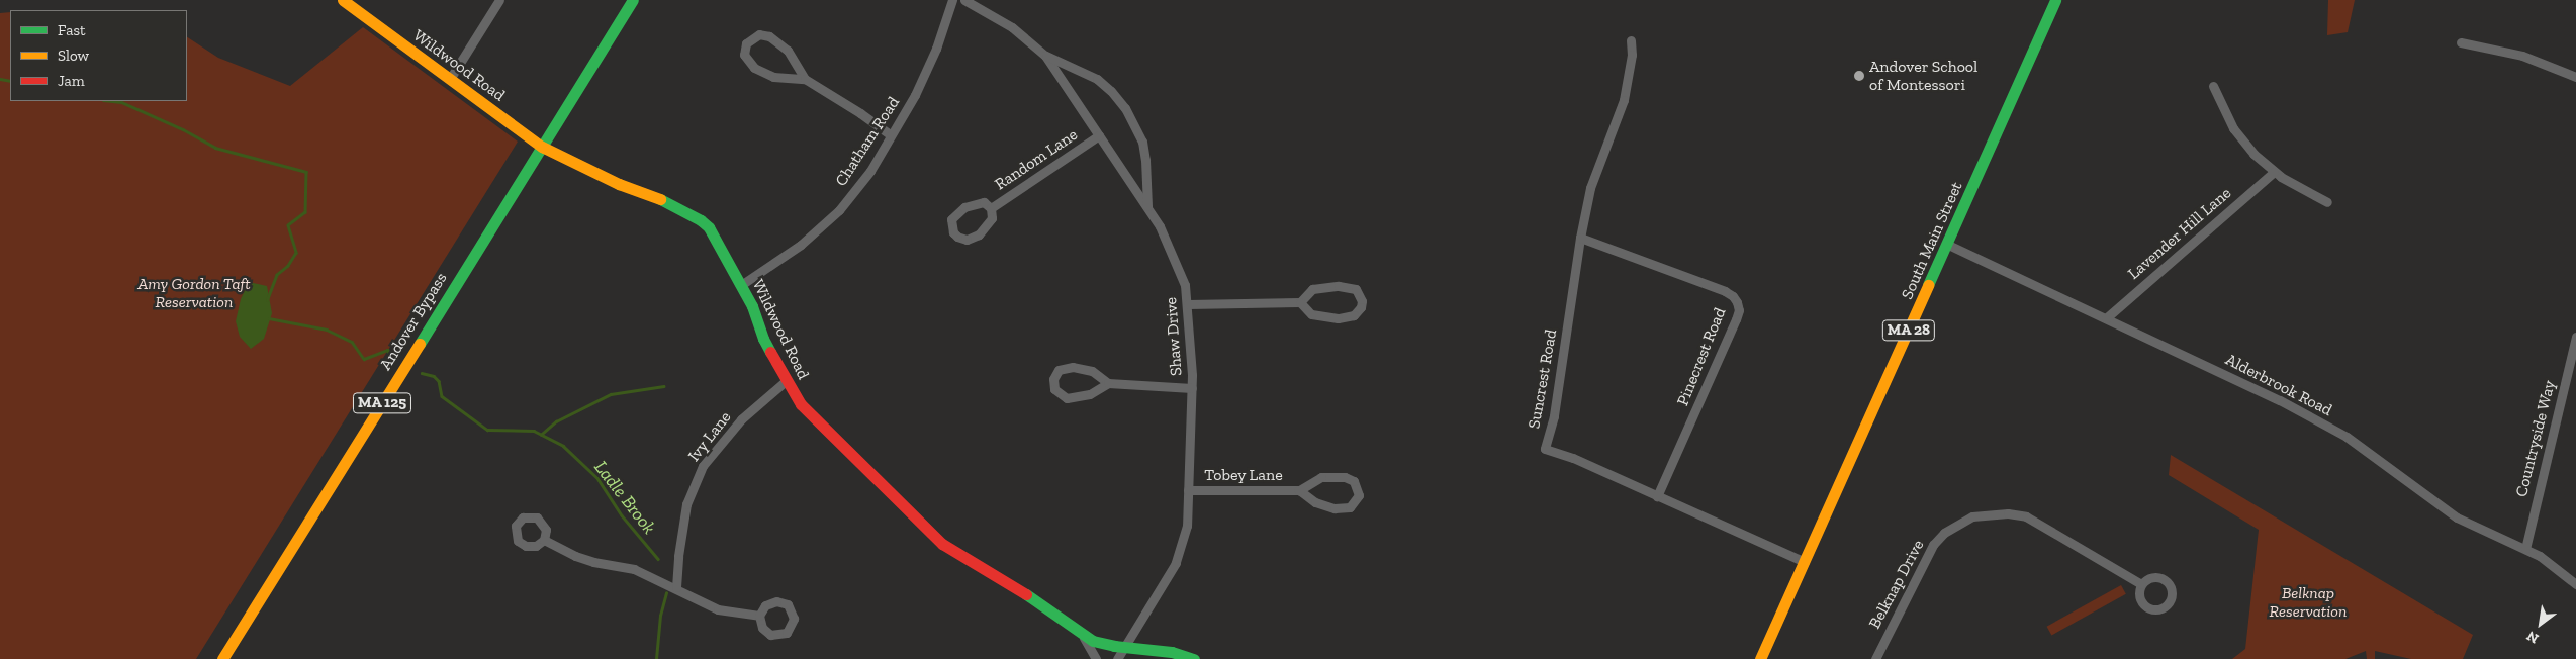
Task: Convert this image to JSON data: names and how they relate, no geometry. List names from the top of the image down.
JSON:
{
  "streets": {
    "main road": [
      "Wildwood Road",
      "South Main Street",
      "Andover Bypass",
      "MA 28",
      "MA 125"
    ],
    "street": [
      "Chatham Road",
      "Random Lane",
      "Lavender Hill Lane",
      "Shaw Drive",
      "Pinecrest Road",
      "Suncrest Road",
      "Alderbrook Road",
      "Ivy Lane",
      "Countryside Way",
      "Tobey Lane",
      "Belknap Drive"
    ]
  },
  "crossings": [
    ["Wildwood Road", "Chatham Road"],
    ["Wildwood Road", "Andover Bypass"],
    ["Wildwood Road", "Shaw Drive"],
    ["Wildwood Road", "Ivy Lane"],
    ["Random Lane", "Shaw Drive"],
    ["Lavender Hill Lane", "Alderbrook Road"],
    ["South Main Street", "Suncrest Road"],
    ["South Main Street", "Alderbrook Road"],
    ["Shaw Drive", "Tobey Lane"],
    ["Pinecrest Road", "Suncrest Road"],
    ["Alderbrook Road", "Countryside Way"]
  ],
  "water": ["Ladle Brook"],
  "parks": ["Amy Gordon Taft Reservation", "Belknap Reservation"],
  "places": ["Andover School of Montessori"],
  "legend": ["Fast", "Slow", "Jam"],
  "north": "bottom left"
}
